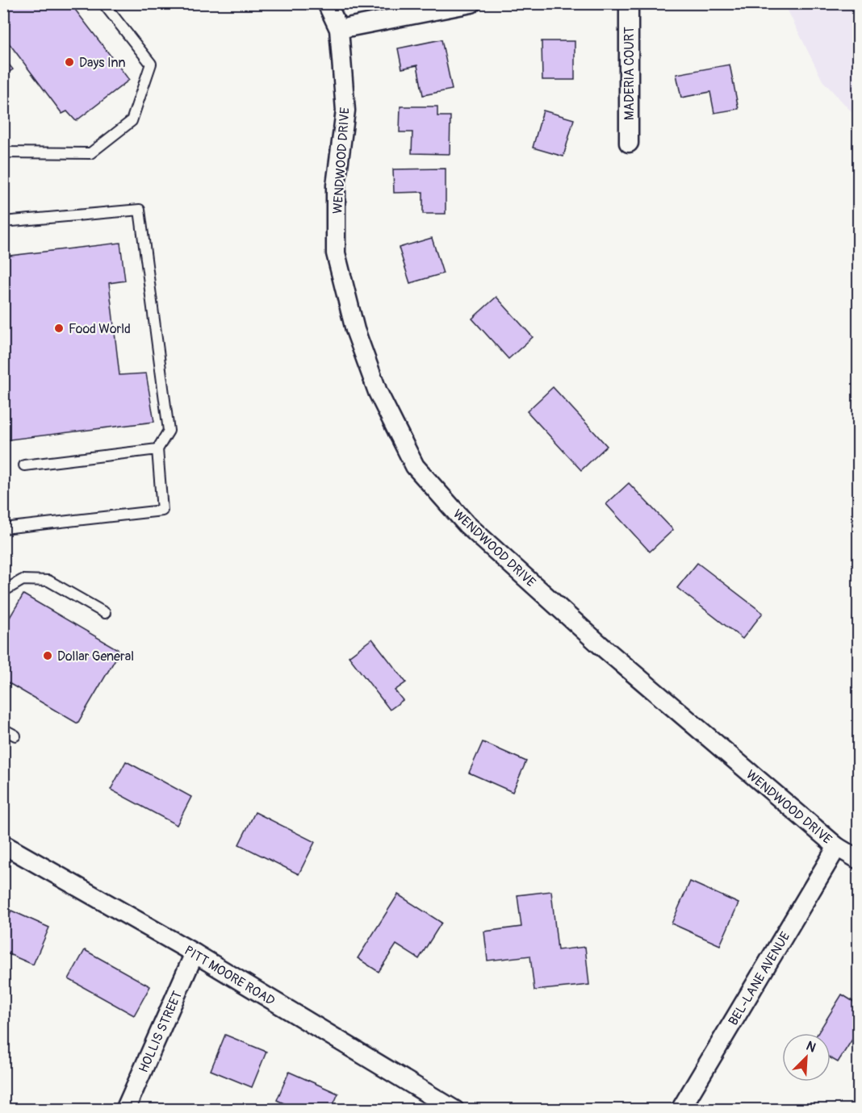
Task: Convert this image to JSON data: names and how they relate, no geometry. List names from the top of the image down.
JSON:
{
  "streets": {
    "street": [
      "MADERIA COURT",
      "WENDWOOD DRIVE",
      "PITT MOORE ROAD",
      "BEL-LANE AVENUE",
      "HOLLIS STREET"
    ]
  },
  "crossings": [
    ["WENDWOOD DRIVE", "BEL-LANE AVENUE"],
    ["PITT MOORE ROAD", "HOLLIS STREET"]
  ],
  "places": ["Days Inn", "Food World", "Dollar General"],
  "north": "top right"
}
